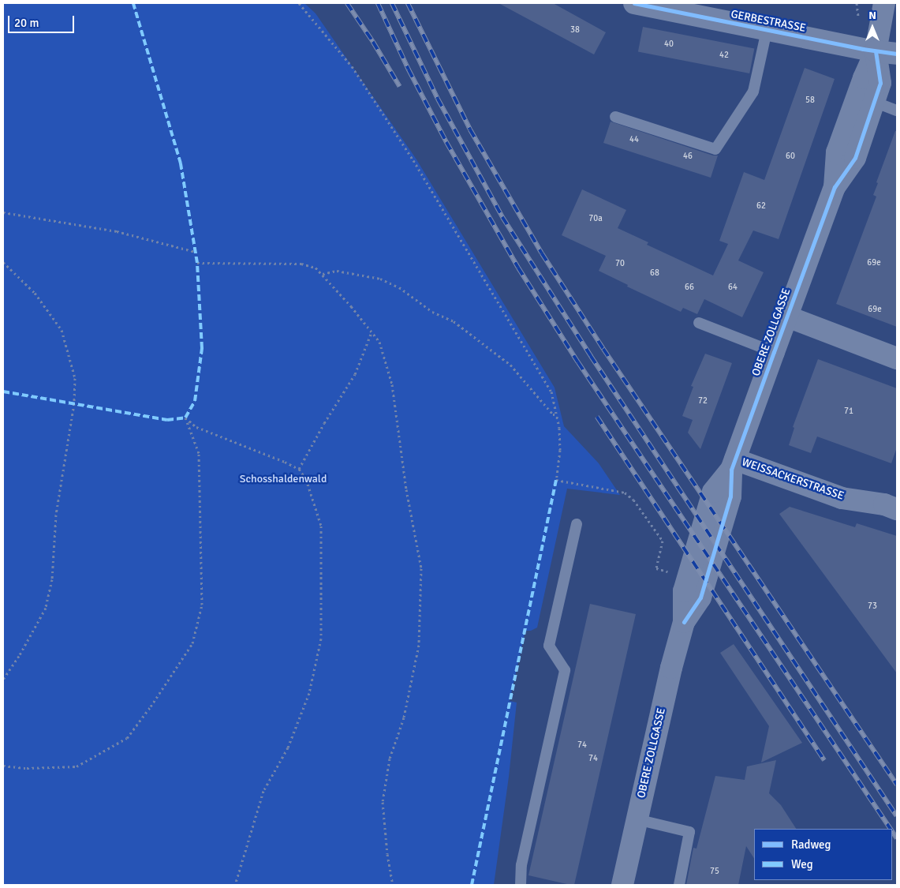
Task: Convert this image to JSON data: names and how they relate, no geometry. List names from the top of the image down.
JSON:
{
  "streets": {
    "street": ["GERBESTRASSE", "OBERE ZOLLGASSE", "WEISSACKERSTRASSE"]
  },
  "crossings": [
    ["GERBESTRASSE", "OBERE ZOLLGASSE"],
    ["OBERE ZOLLGASSE", "WEISSACKERSTRASSE"]
  ],
  "parks": ["Schosshaldenwald"],
  "house_numbers": [
    "38",
    "40",
    "42",
    "58",
    "44",
    "46",
    "60",
    "62",
    "70a",
    "69e",
    "70",
    "68",
    "66",
    "64",
    "69e",
    "72",
    "71",
    "73",
    "74",
    "74",
    "75"
  ],
  "legend": ["Radweg", "Weg"],
  "scale_bar": "20 m",
  "north": "top"
}
